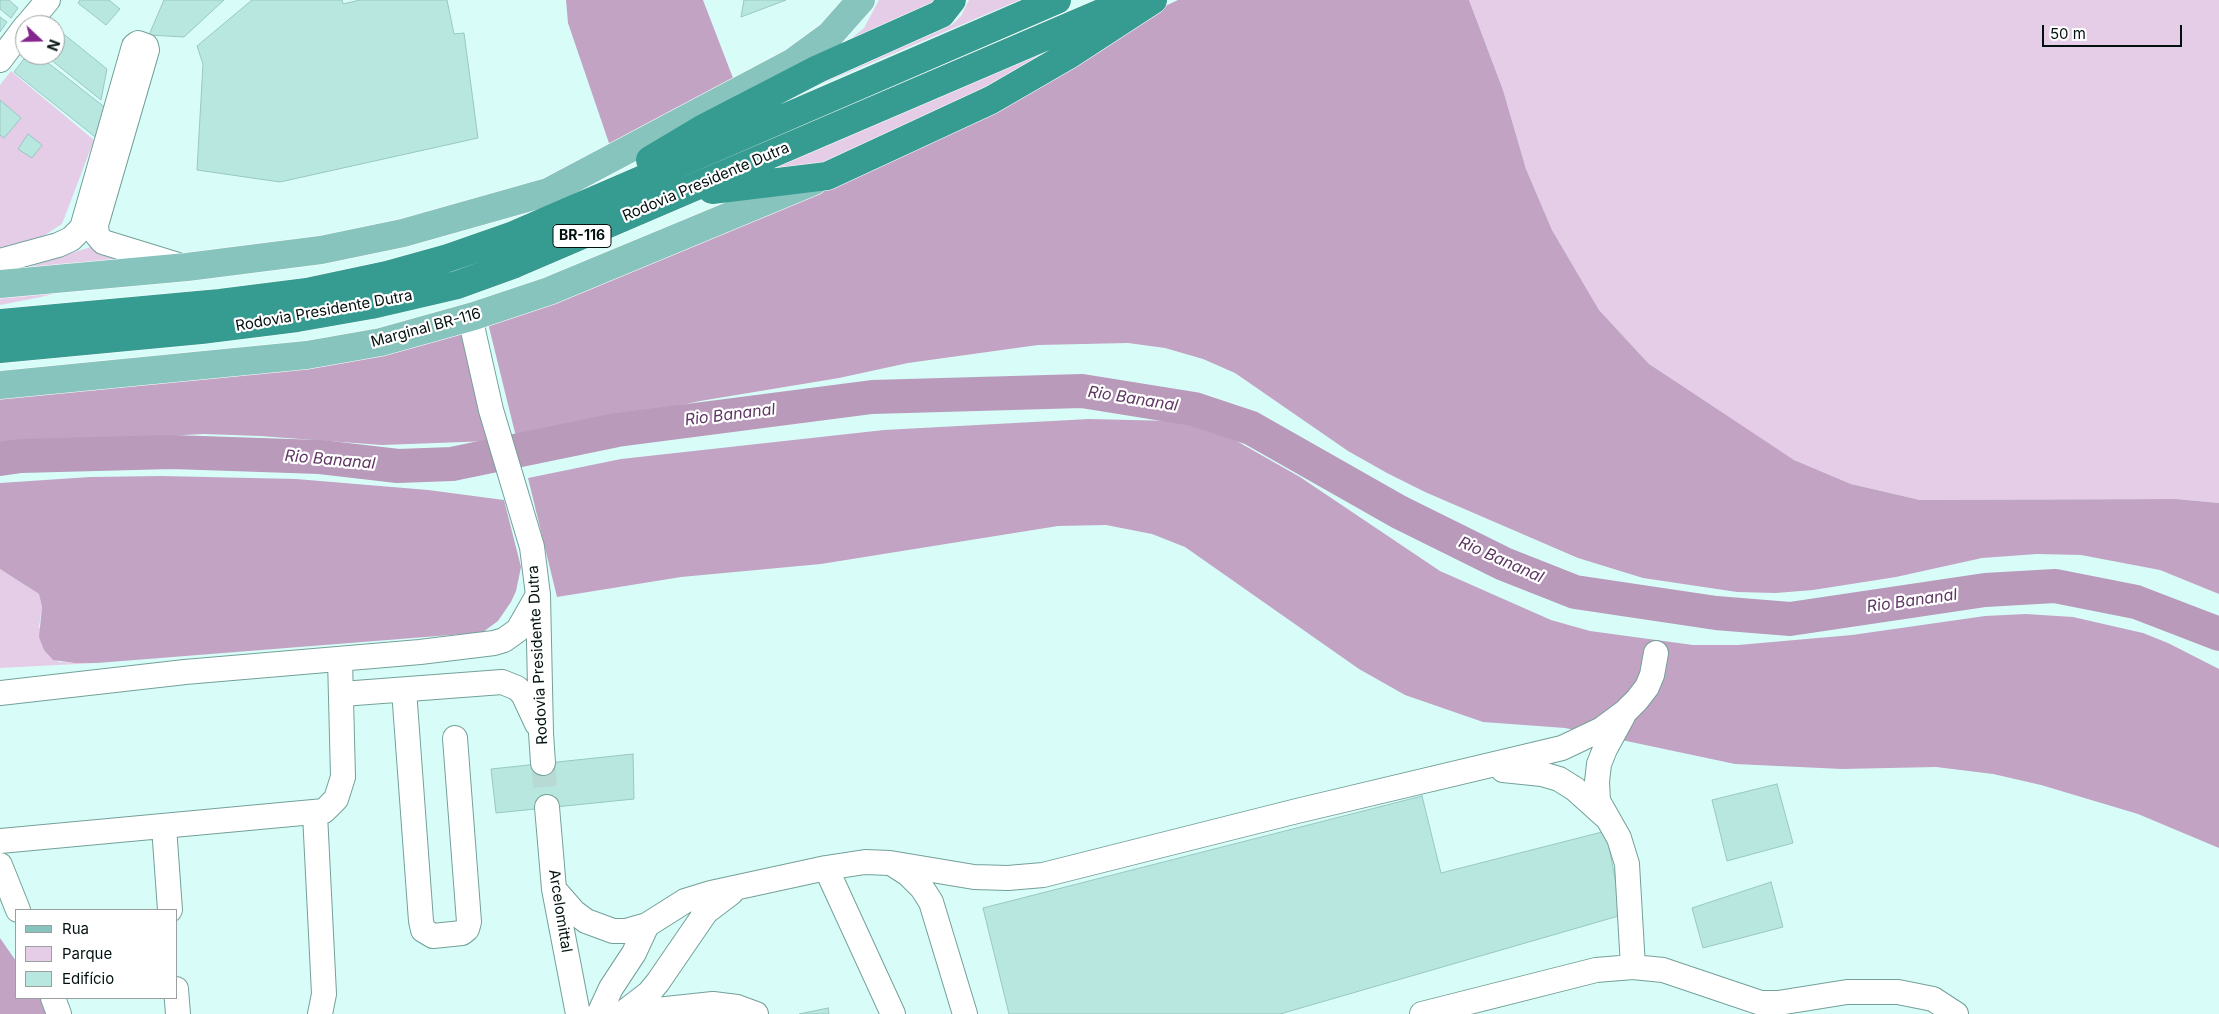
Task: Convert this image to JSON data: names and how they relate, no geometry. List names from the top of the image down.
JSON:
{
  "streets": {
    "highway": ["Rodovia Presidente Dutra", "BR-116"],
    "main road": ["Marginal BR-116"],
    "street": ["Arcelomittal"]
  },
  "crossings": [
    ["Rodovia Presidente Dutra", "Marginal BR-116"]
  ],
  "water": ["Rio Bananal"],
  "legend": ["Rua", "Parque", "Edifício"],
  "scale_bar": "50 m",
  "north": "right"
}
